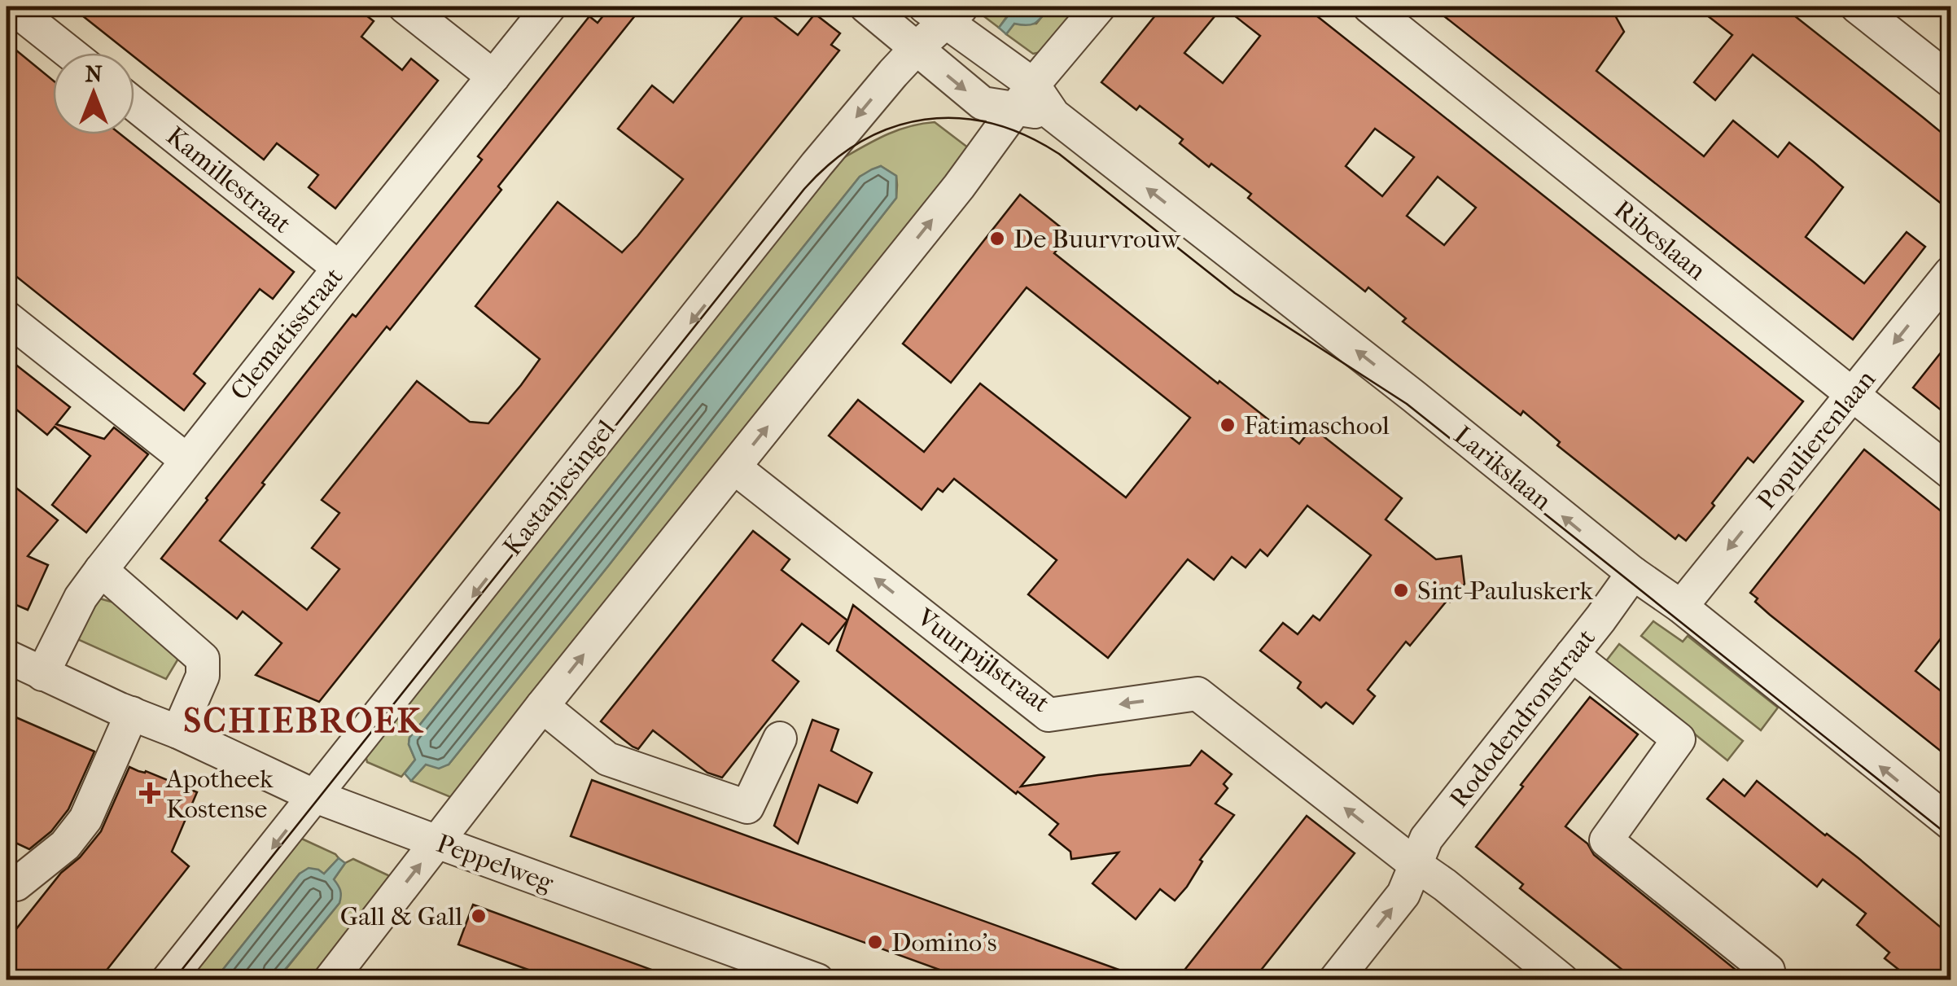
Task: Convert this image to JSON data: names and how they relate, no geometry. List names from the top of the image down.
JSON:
{
  "streets": {
    "street": [
      "Kamillestraat",
      "Ribeslaan",
      "Clematisstraat",
      "Populierenlaan",
      "Larikslaan",
      "Kastanjesingel",
      "Vuurpijlstraat",
      "Rododendronstraat",
      "Peppelweg"
    ]
  },
  "crossings": [
    ["Kamillestraat", "Clematisstraat"],
    ["Ribeslaan", "Populierenlaan"],
    ["Clematisstraat", "Peppelweg"],
    ["Populierenlaan", "Larikslaan"],
    ["Larikslaan", "Kastanjesingel"],
    ["Larikslaan", "Rododendronstraat"],
    ["Kastanjesingel", "Peppelweg"],
    ["Vuurpijlstraat", "Rododendronstraat"]
  ],
  "one_way": ["Populierenlaan", "Larikslaan", "Vuurpijlstraat"],
  "districts": ["SCHIEBROEK"],
  "places": {
    "other": [
      "De Buurvrouw",
      "Fatimaschool",
      "Sint-Pauluskerk",
      "Gall & Gall",
      "Domino's"
    ],
    "health": ["Apotheek Kostense"]
  },
  "north": "top"
}
